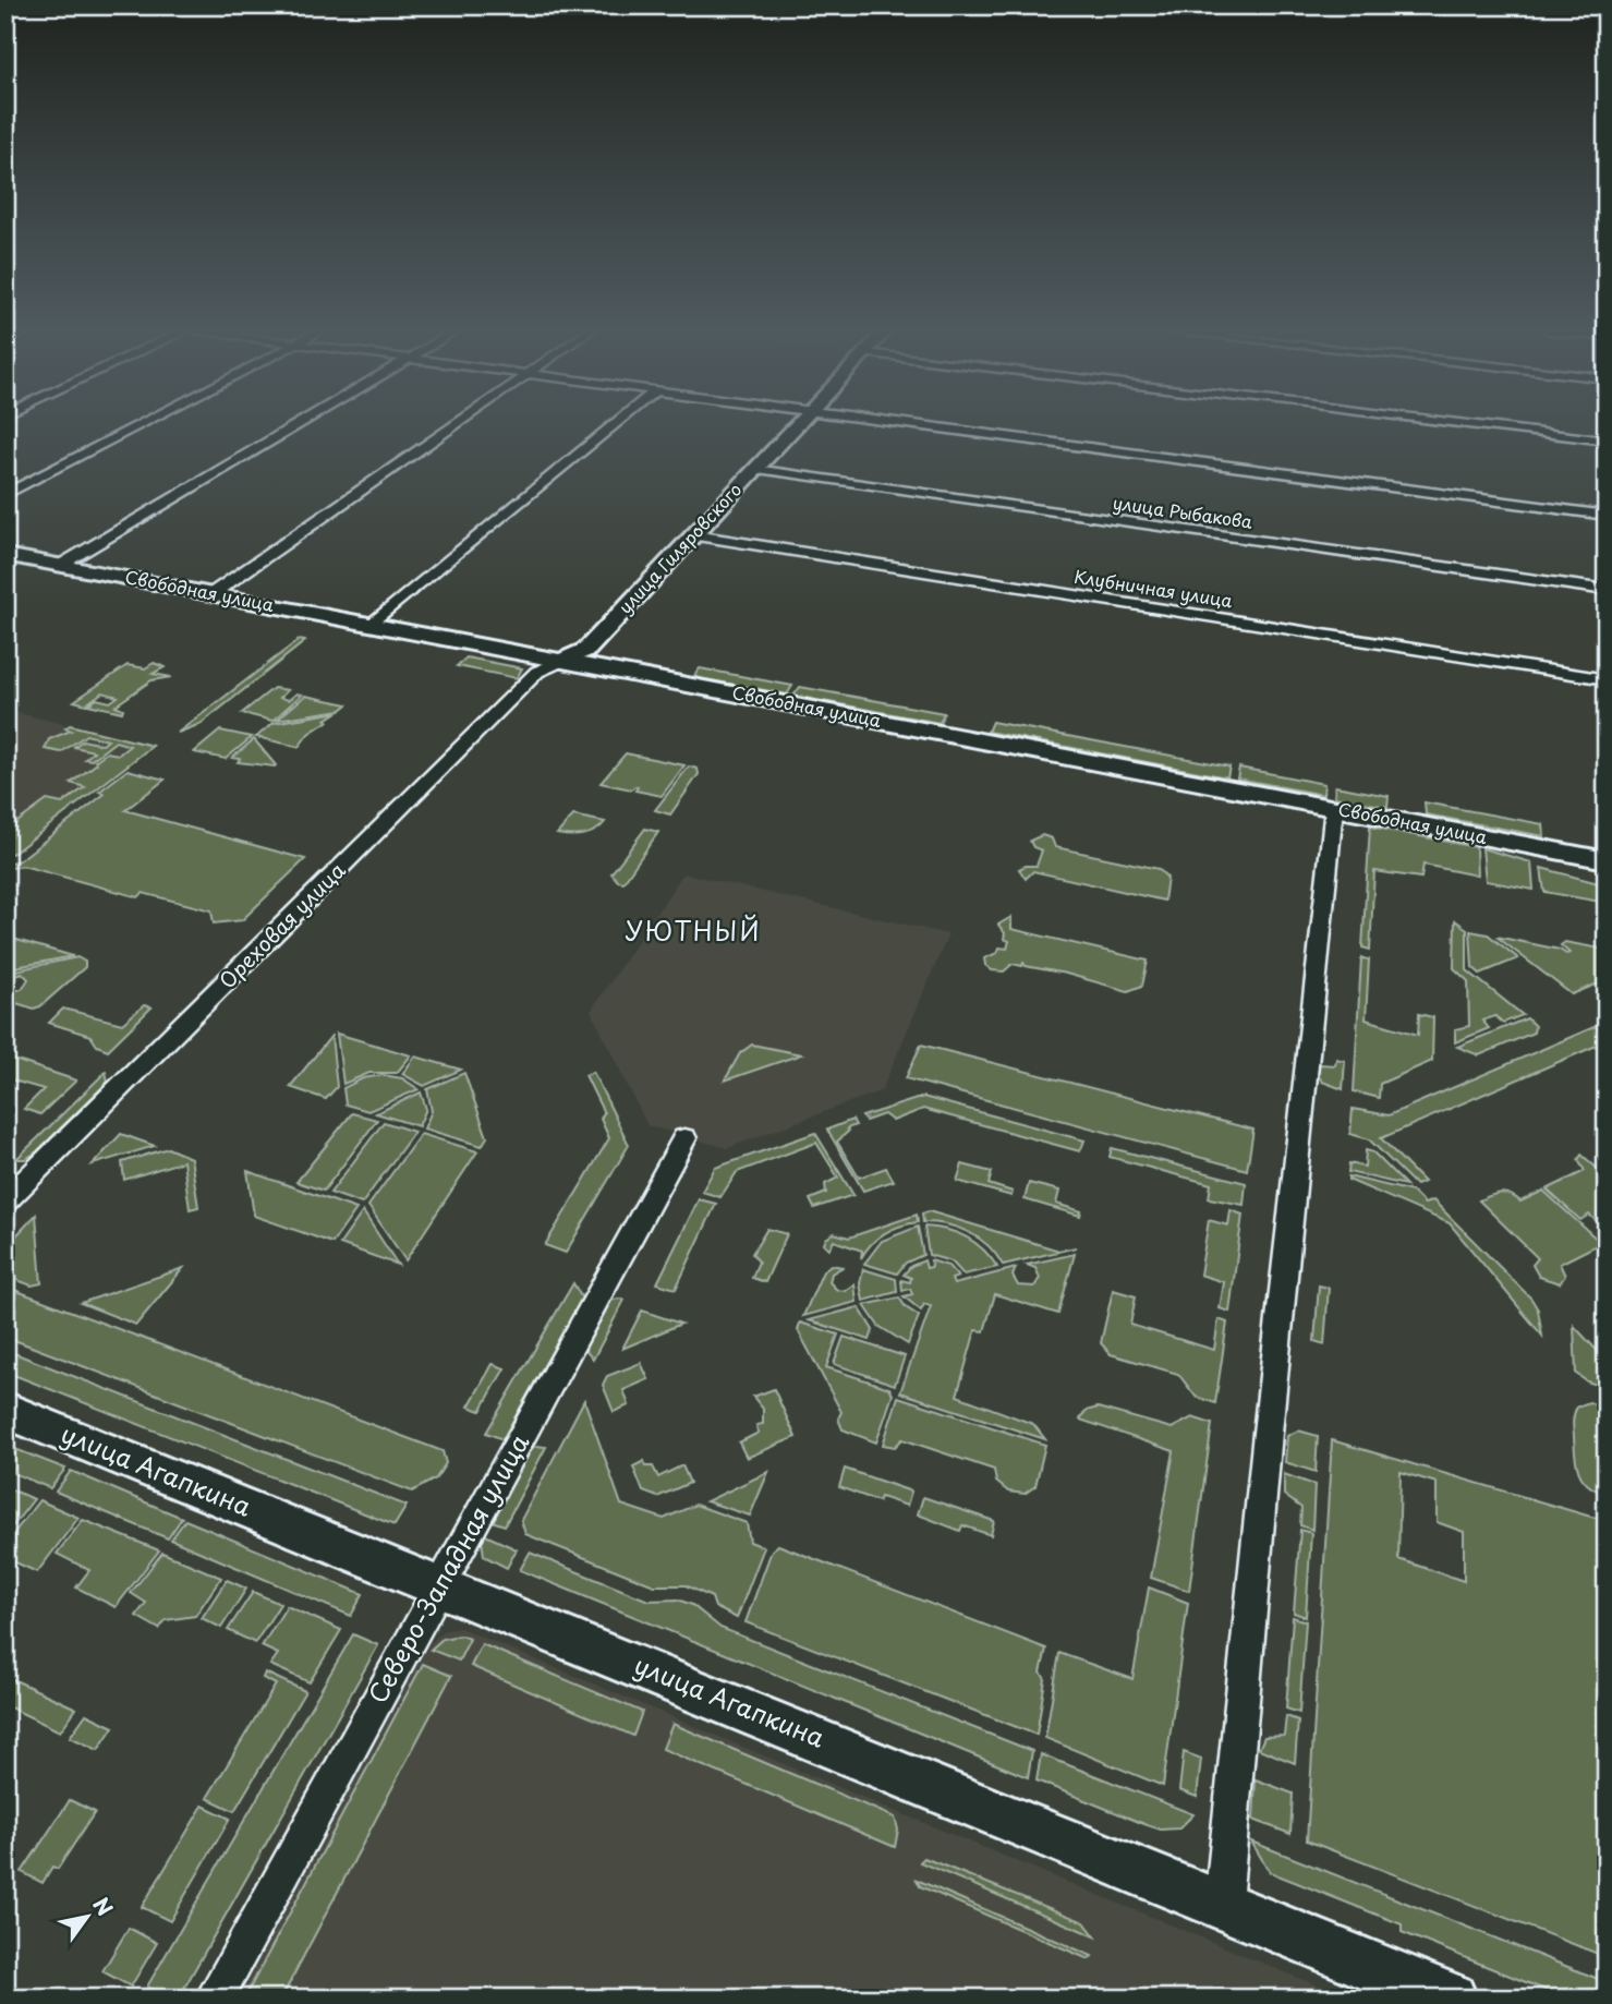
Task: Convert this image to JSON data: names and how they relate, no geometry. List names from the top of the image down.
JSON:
{
  "streets": {
    "main road": ["улица Гиляровского", "Свободная улица", "улица Агапкина"],
    "street": [
      "улица Рыбакова",
      "Клубничная улица",
      "Ореховая улица",
      "Северо-Западная улица"
    ]
  },
  "crossings": [
    ["улица Рыбакова", "улица Гиляровского"],
    ["улица Гиляровского", "Клубничная улица"],
    ["улица Гиляровского", "Свободная улица"],
    ["улица Гиляровского", "Ореховая улица"],
    ["Свободная улица", "Ореховая улица"],
    ["улица Агапкина", "Северо-Западная улица"]
  ],
  "districts": ["УЮТНЫЙ"],
  "north": "top right"
}
